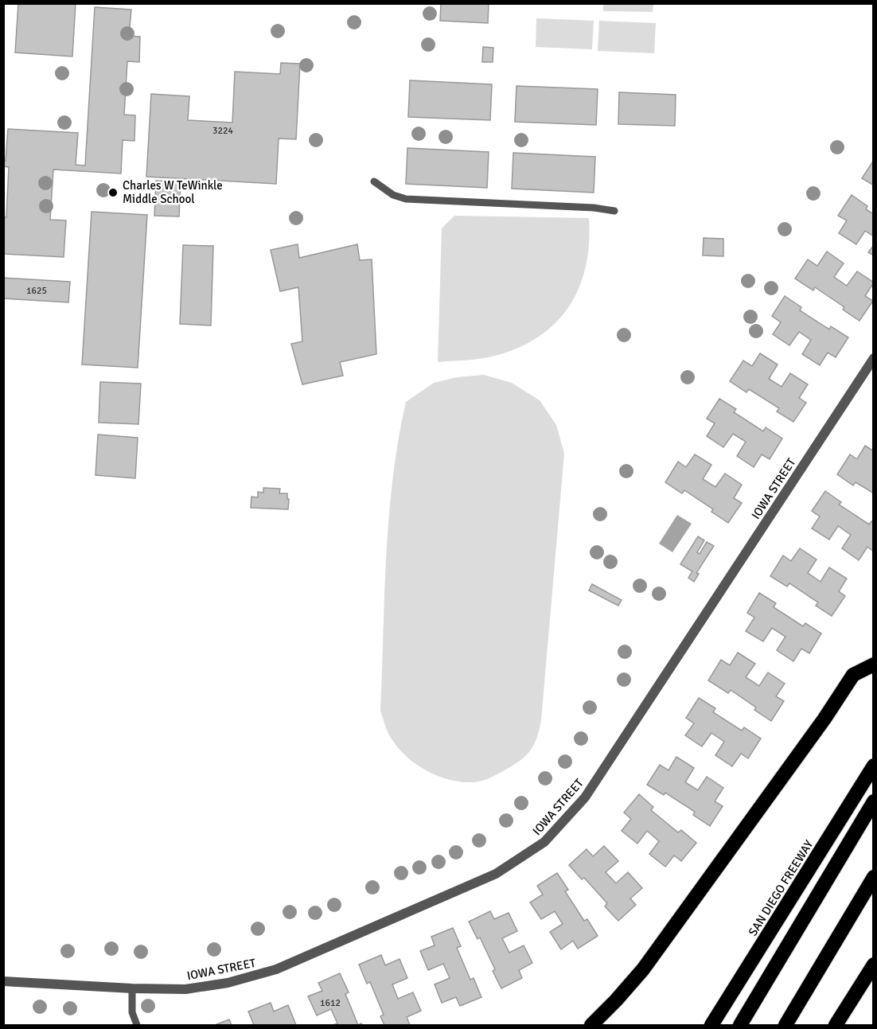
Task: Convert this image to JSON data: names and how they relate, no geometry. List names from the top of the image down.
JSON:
{
  "streets": {
    "highway": ["SAN DIEGO FREEWAY"],
    "street": ["IOWA STREET"]
  },
  "places": ["Charles W TeWinkle Middle School"],
  "house_numbers": ["3224", "1625", "1612"]
}
